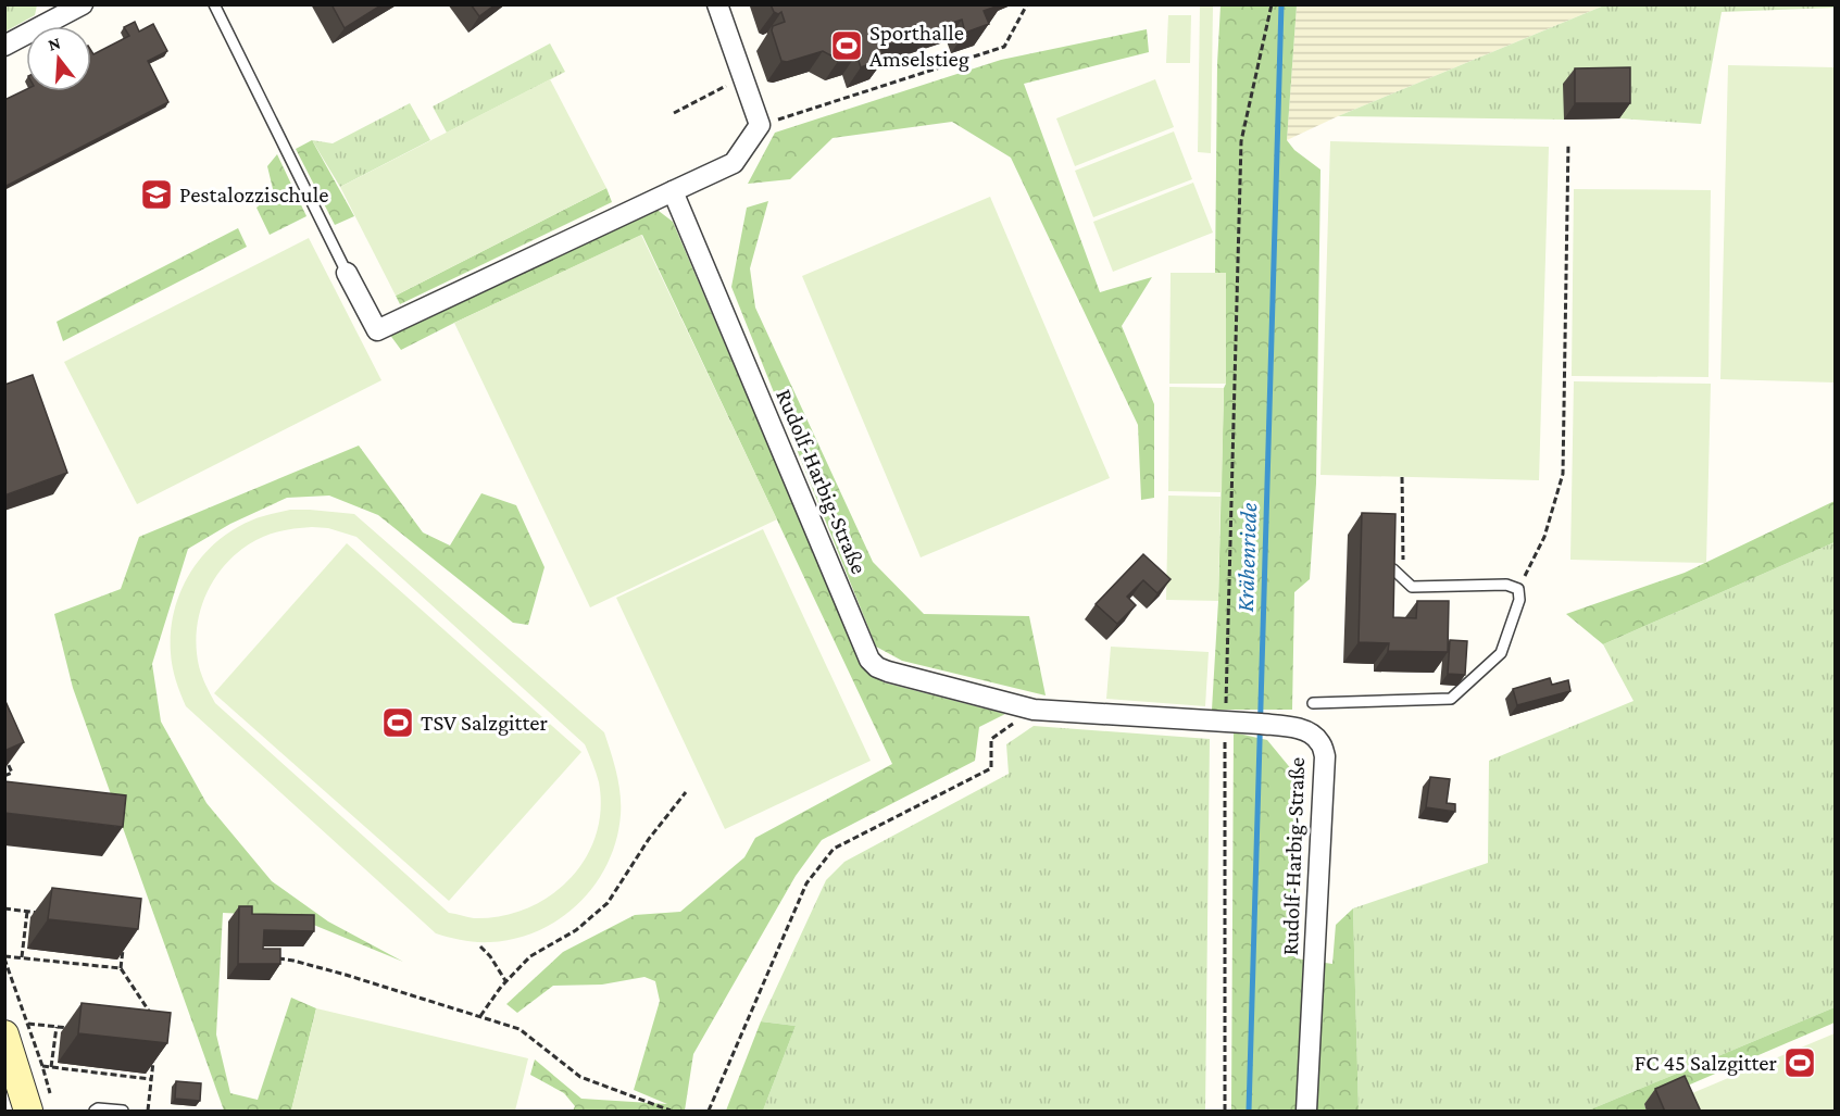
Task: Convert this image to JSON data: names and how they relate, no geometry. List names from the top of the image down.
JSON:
{
  "streets": {
    "street": ["Rudolf-Harbig-Straße"]
  },
  "water": ["Krähenriede"],
  "places": {
    "sports": ["Sporthalle Amselstieg", "TSV Salzgitter", "FC 45 Salzgitter"],
    "school or university": ["Pestalozzischule"]
  },
  "north": "top"
}
